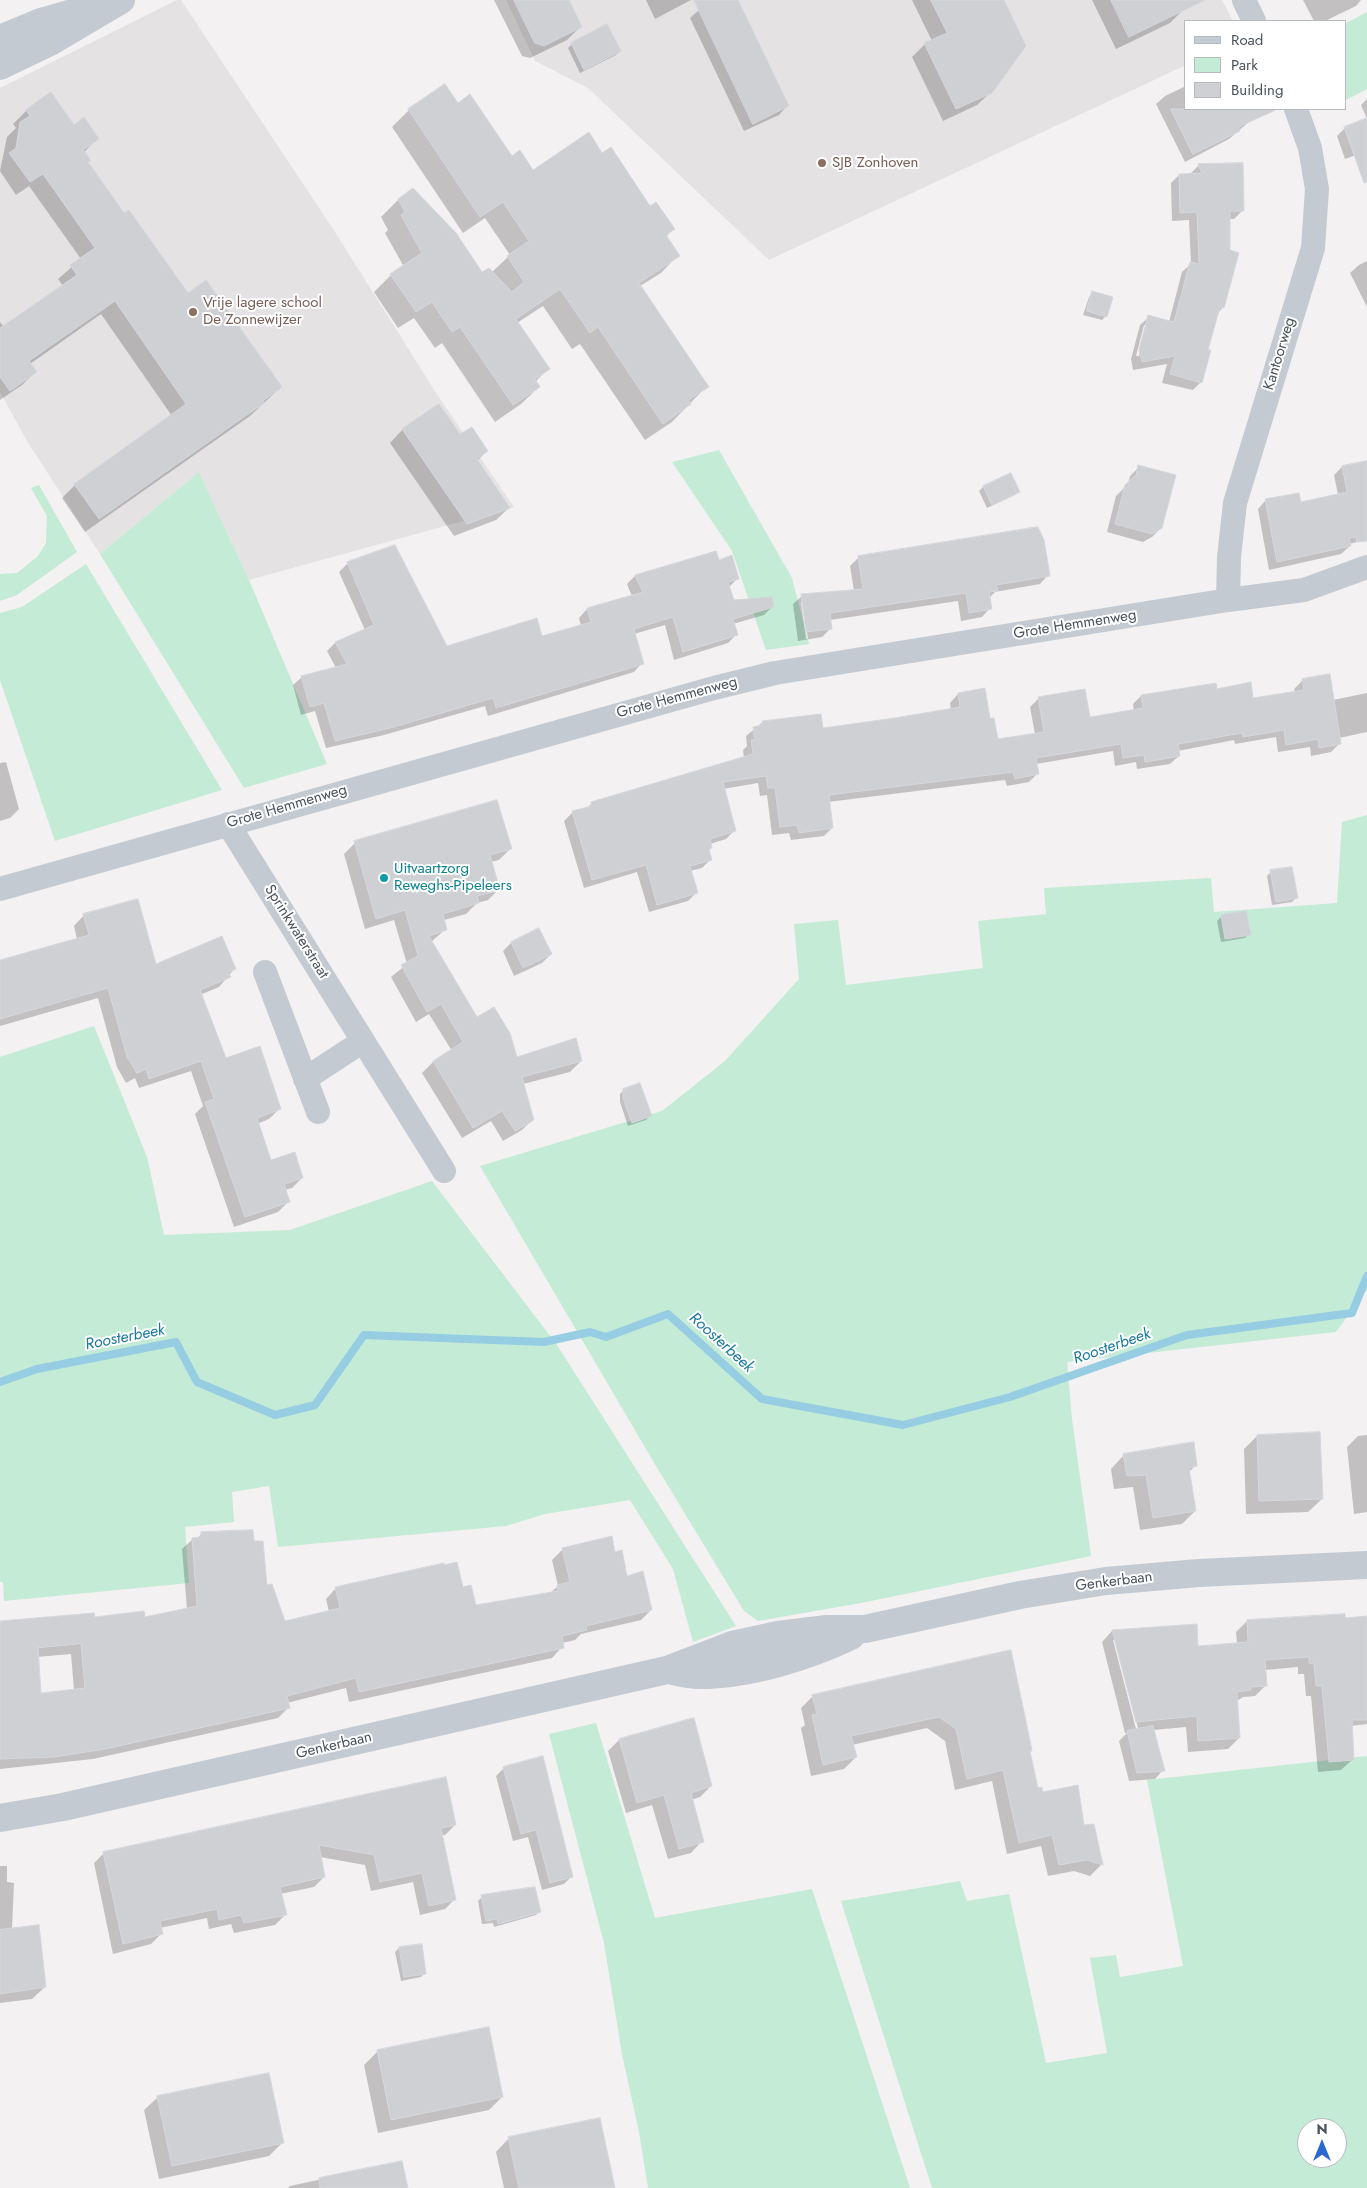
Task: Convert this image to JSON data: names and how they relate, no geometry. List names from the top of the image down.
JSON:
{
  "streets": {
    "street": [
      "Kantoorweg",
      "Grote Hemmenweg",
      "Sprinkwaterstraat",
      "Genkerbaan"
    ]
  },
  "crossings": [
    ["Kantoorweg", "Grote Hemmenweg"],
    ["Grote Hemmenweg", "Sprinkwaterstraat"]
  ],
  "water": ["Roosterbeek"],
  "places": ["SJB Zonhoven", "Vrije lagere school De Zonnewijzer", "Uitvaartzorg Reweghs-Pipeleers"],
  "legend": ["Road", "Park", "Building"],
  "north": "top"
}
